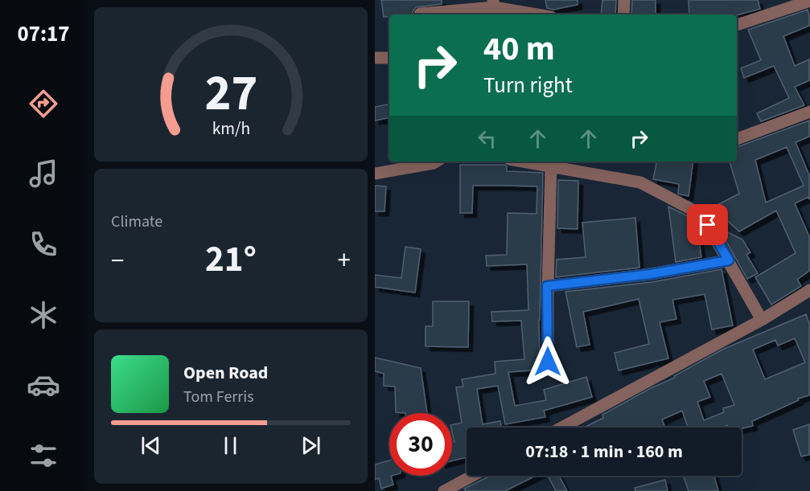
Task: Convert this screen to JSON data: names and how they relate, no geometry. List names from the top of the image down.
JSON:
{
  "page": {
    "tabs": "07:17",
    "turn": ["40 m", "Turn right"],
    "tile": "Climate",
    "heat": ["−", "21°", "+"],
    "song": ["Open Road", "Tom Ferris"],
    "limit": "30",
    "trip": "07:18 · 1 min · 160 m",
    "gauge": ["27", "km/h"]
  }
}
